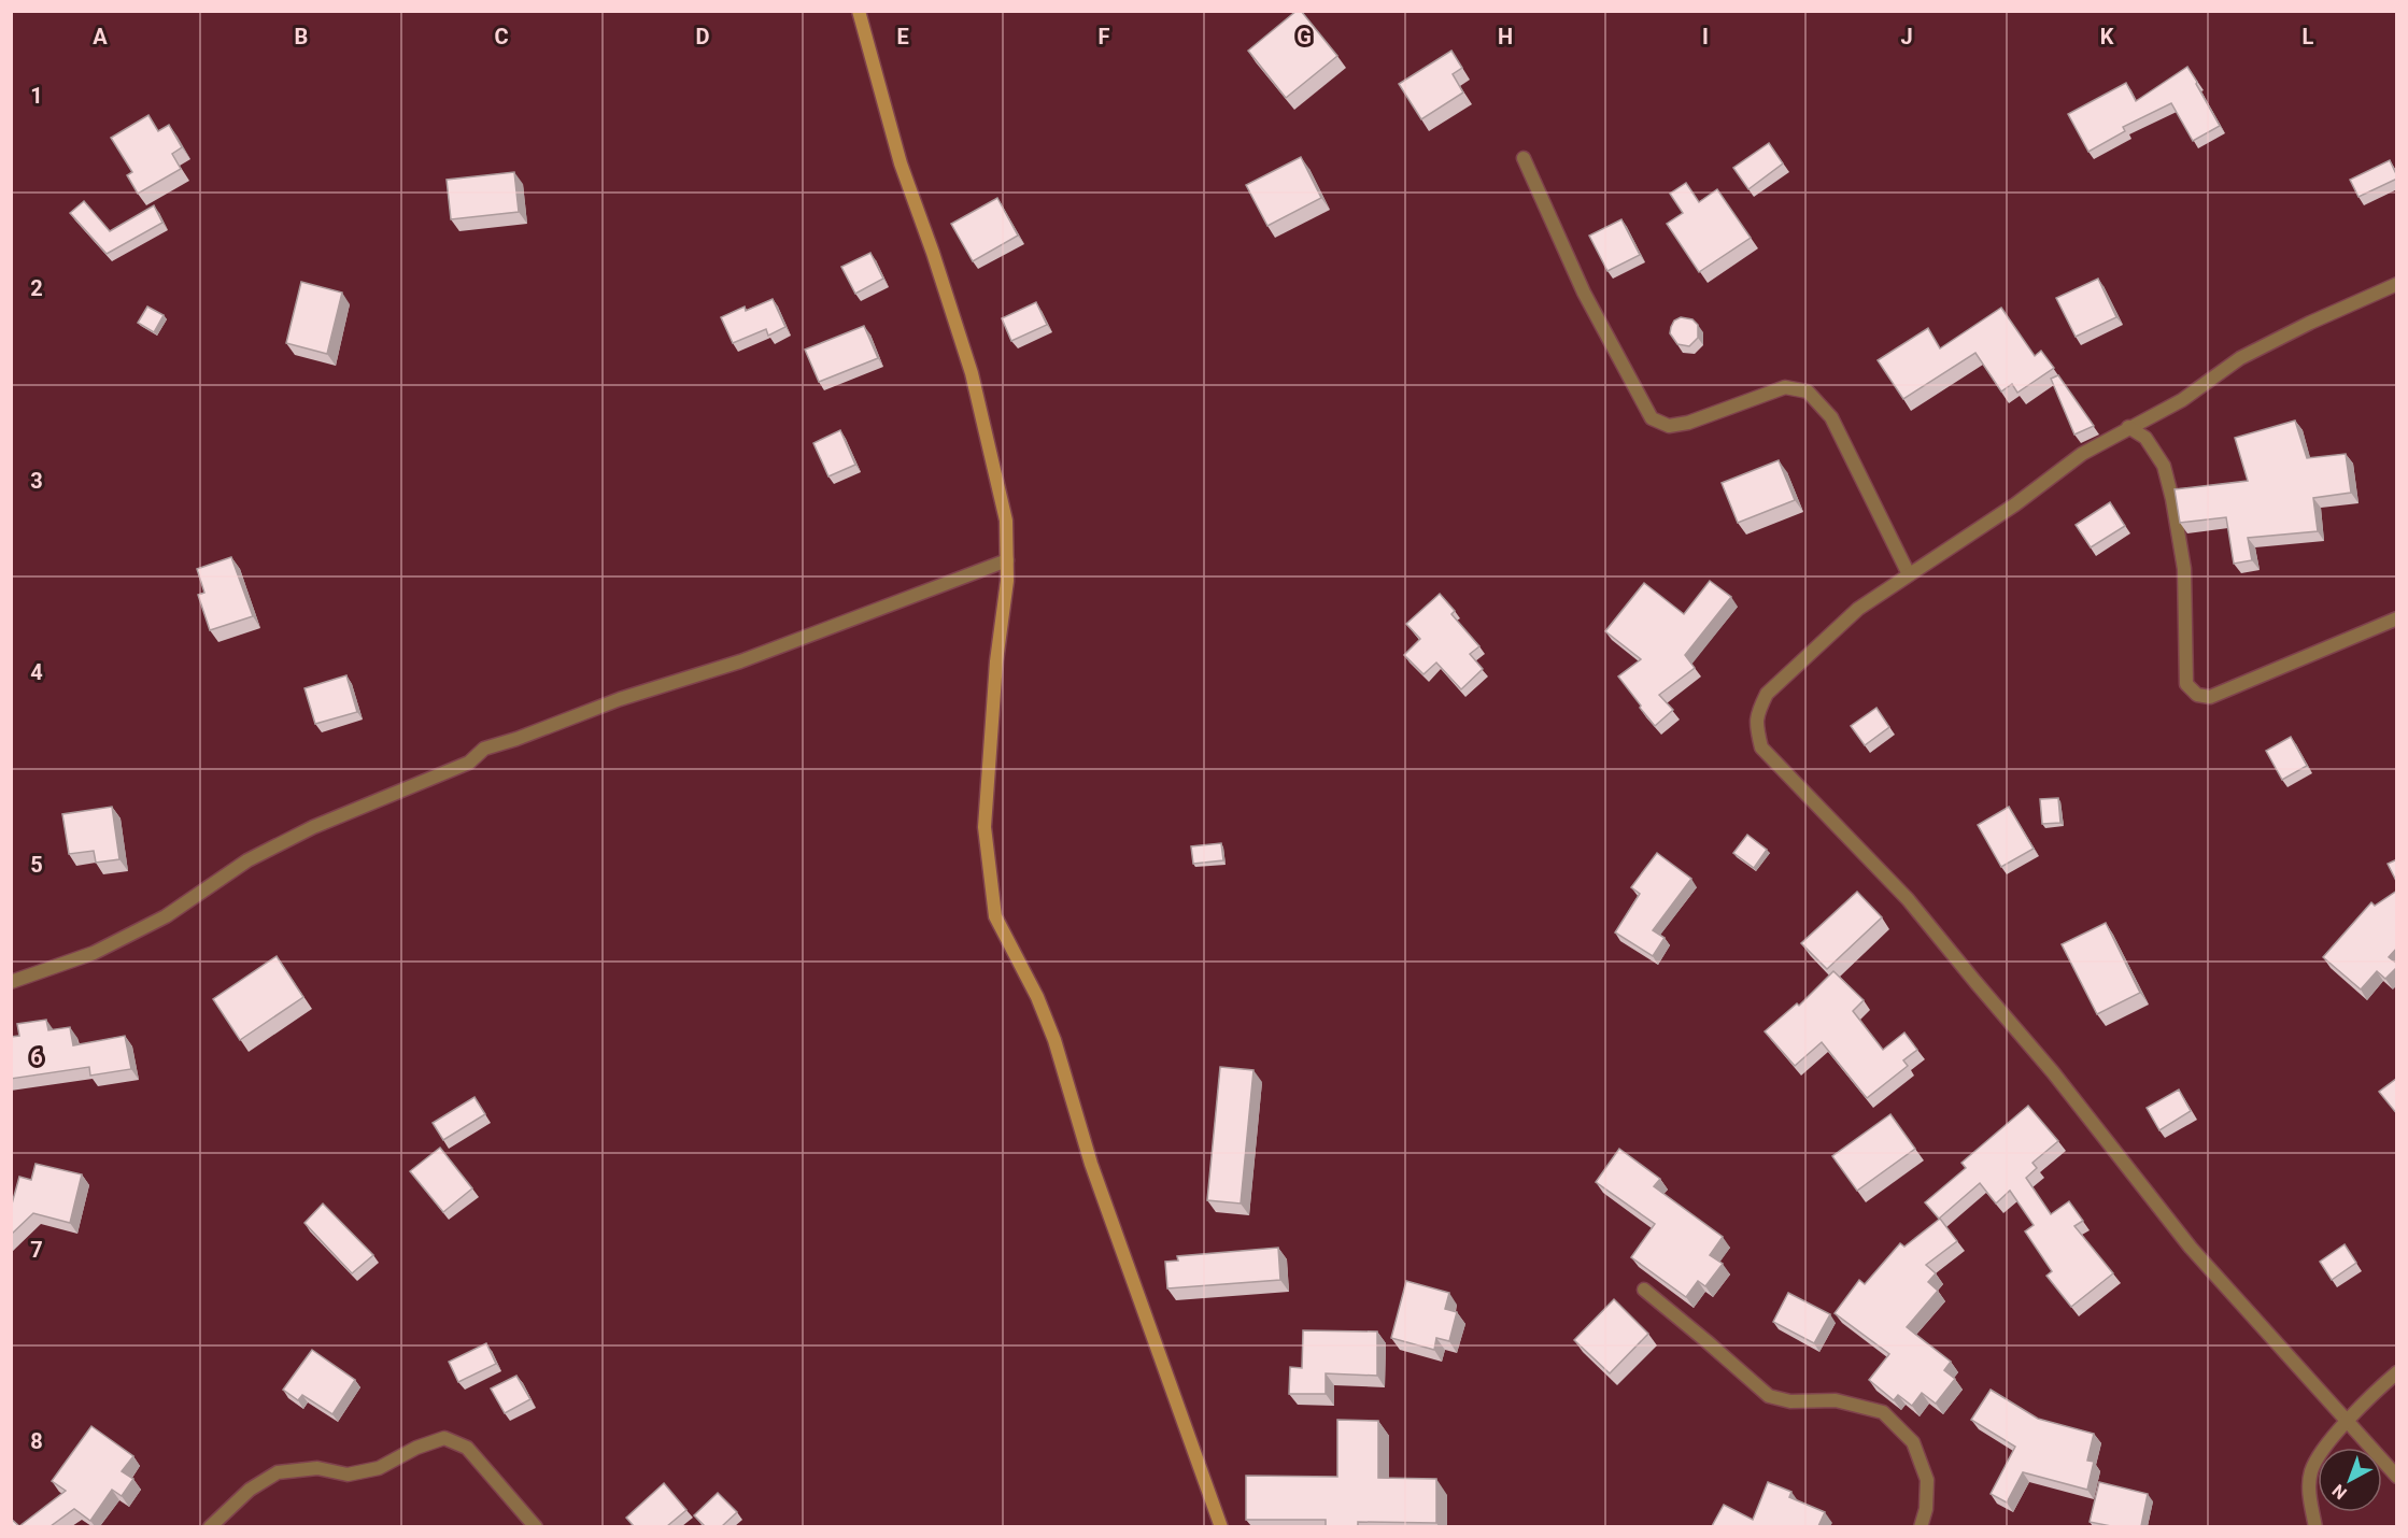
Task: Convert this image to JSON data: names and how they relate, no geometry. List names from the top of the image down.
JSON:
{
  "north": "bottom left",
  "grid": {
    "columns": [
      "A",
      "B",
      "C",
      "D",
      "E",
      "F",
      "G",
      "H",
      "I",
      "J",
      "K",
      "L"
    ],
    "rows": [
      "1",
      "2",
      "3",
      "4",
      "5",
      "6",
      "7",
      "8"
    ]
  }
}
